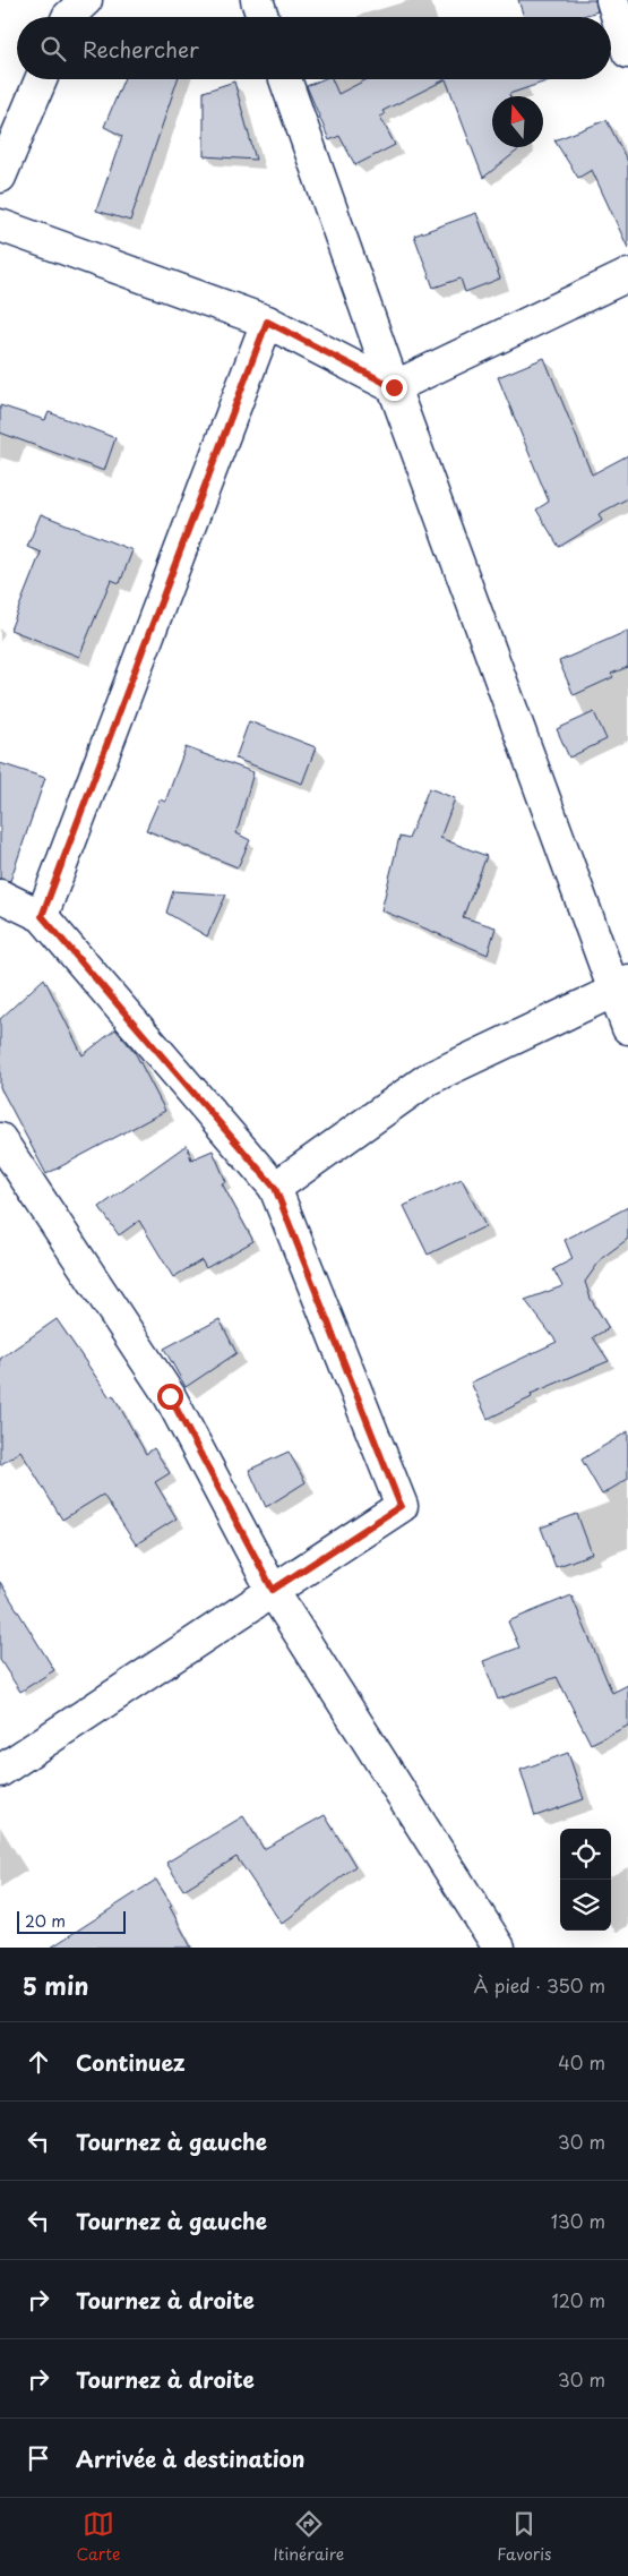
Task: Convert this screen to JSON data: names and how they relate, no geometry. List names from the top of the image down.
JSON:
{
  "scale_bar": "20 m",
  "north": "top",
  "page": {
    "search": "Rechercher",
    "scale": "20 m",
    "heading": ["5 min", "À pied · 350 m"],
    "list": [
      ["Continuez", "40 m"],
      ["Tournez à gauche", "30 m"],
      ["Tournez à gauche", "130 m"],
      ["Tournez à droite", "120 m"],
      ["Tournez à droite", "30 m"],
      "Arrivée à destination"
    ],
    "nav": ["Carte", "Itinéraire", "Favoris"]
  }
}
